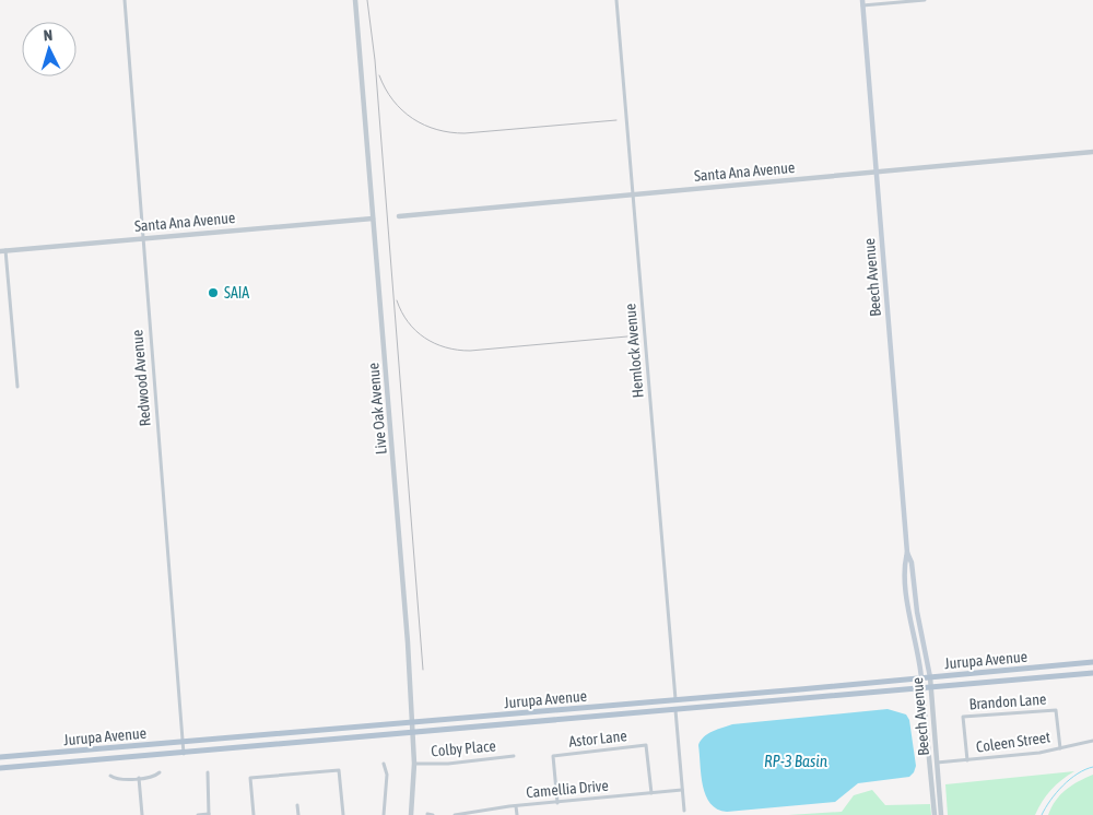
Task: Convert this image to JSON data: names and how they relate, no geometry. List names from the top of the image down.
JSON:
{
  "streets": {
    "main road": ["Beech Avenue", "Jurupa Avenue"],
    "street": [
      "Santa Ana Avenue",
      "Hemlock Avenue",
      "Redwood Avenue",
      "Live Oak Avenue",
      "Brandon Lane",
      "Astor Lane",
      "Coleen Street",
      "Colby Place",
      "Camellia Drive"
    ]
  },
  "crossings": [
    ["Santa Ana Avenue", "Beech Avenue"],
    ["Santa Ana Avenue", "Hemlock Avenue"],
    ["Santa Ana Avenue", "Redwood Avenue"],
    ["Santa Ana Avenue", "Live Oak Avenue"],
    ["Beech Avenue", "Jurupa Avenue"],
    ["Beech Avenue", "Coleen Street"],
    ["Hemlock Avenue", "Jurupa Avenue"],
    ["Redwood Avenue", "Jurupa Avenue"],
    ["Live Oak Avenue", "Jurupa Avenue"],
    ["Live Oak Avenue", "Colby Place"],
    ["Brandon Lane", "Coleen Street"],
    ["Astor Lane", "Camellia Drive"]
  ],
  "water": ["RP-3 Basin"],
  "places": ["SAIA"],
  "north": "top"
}
